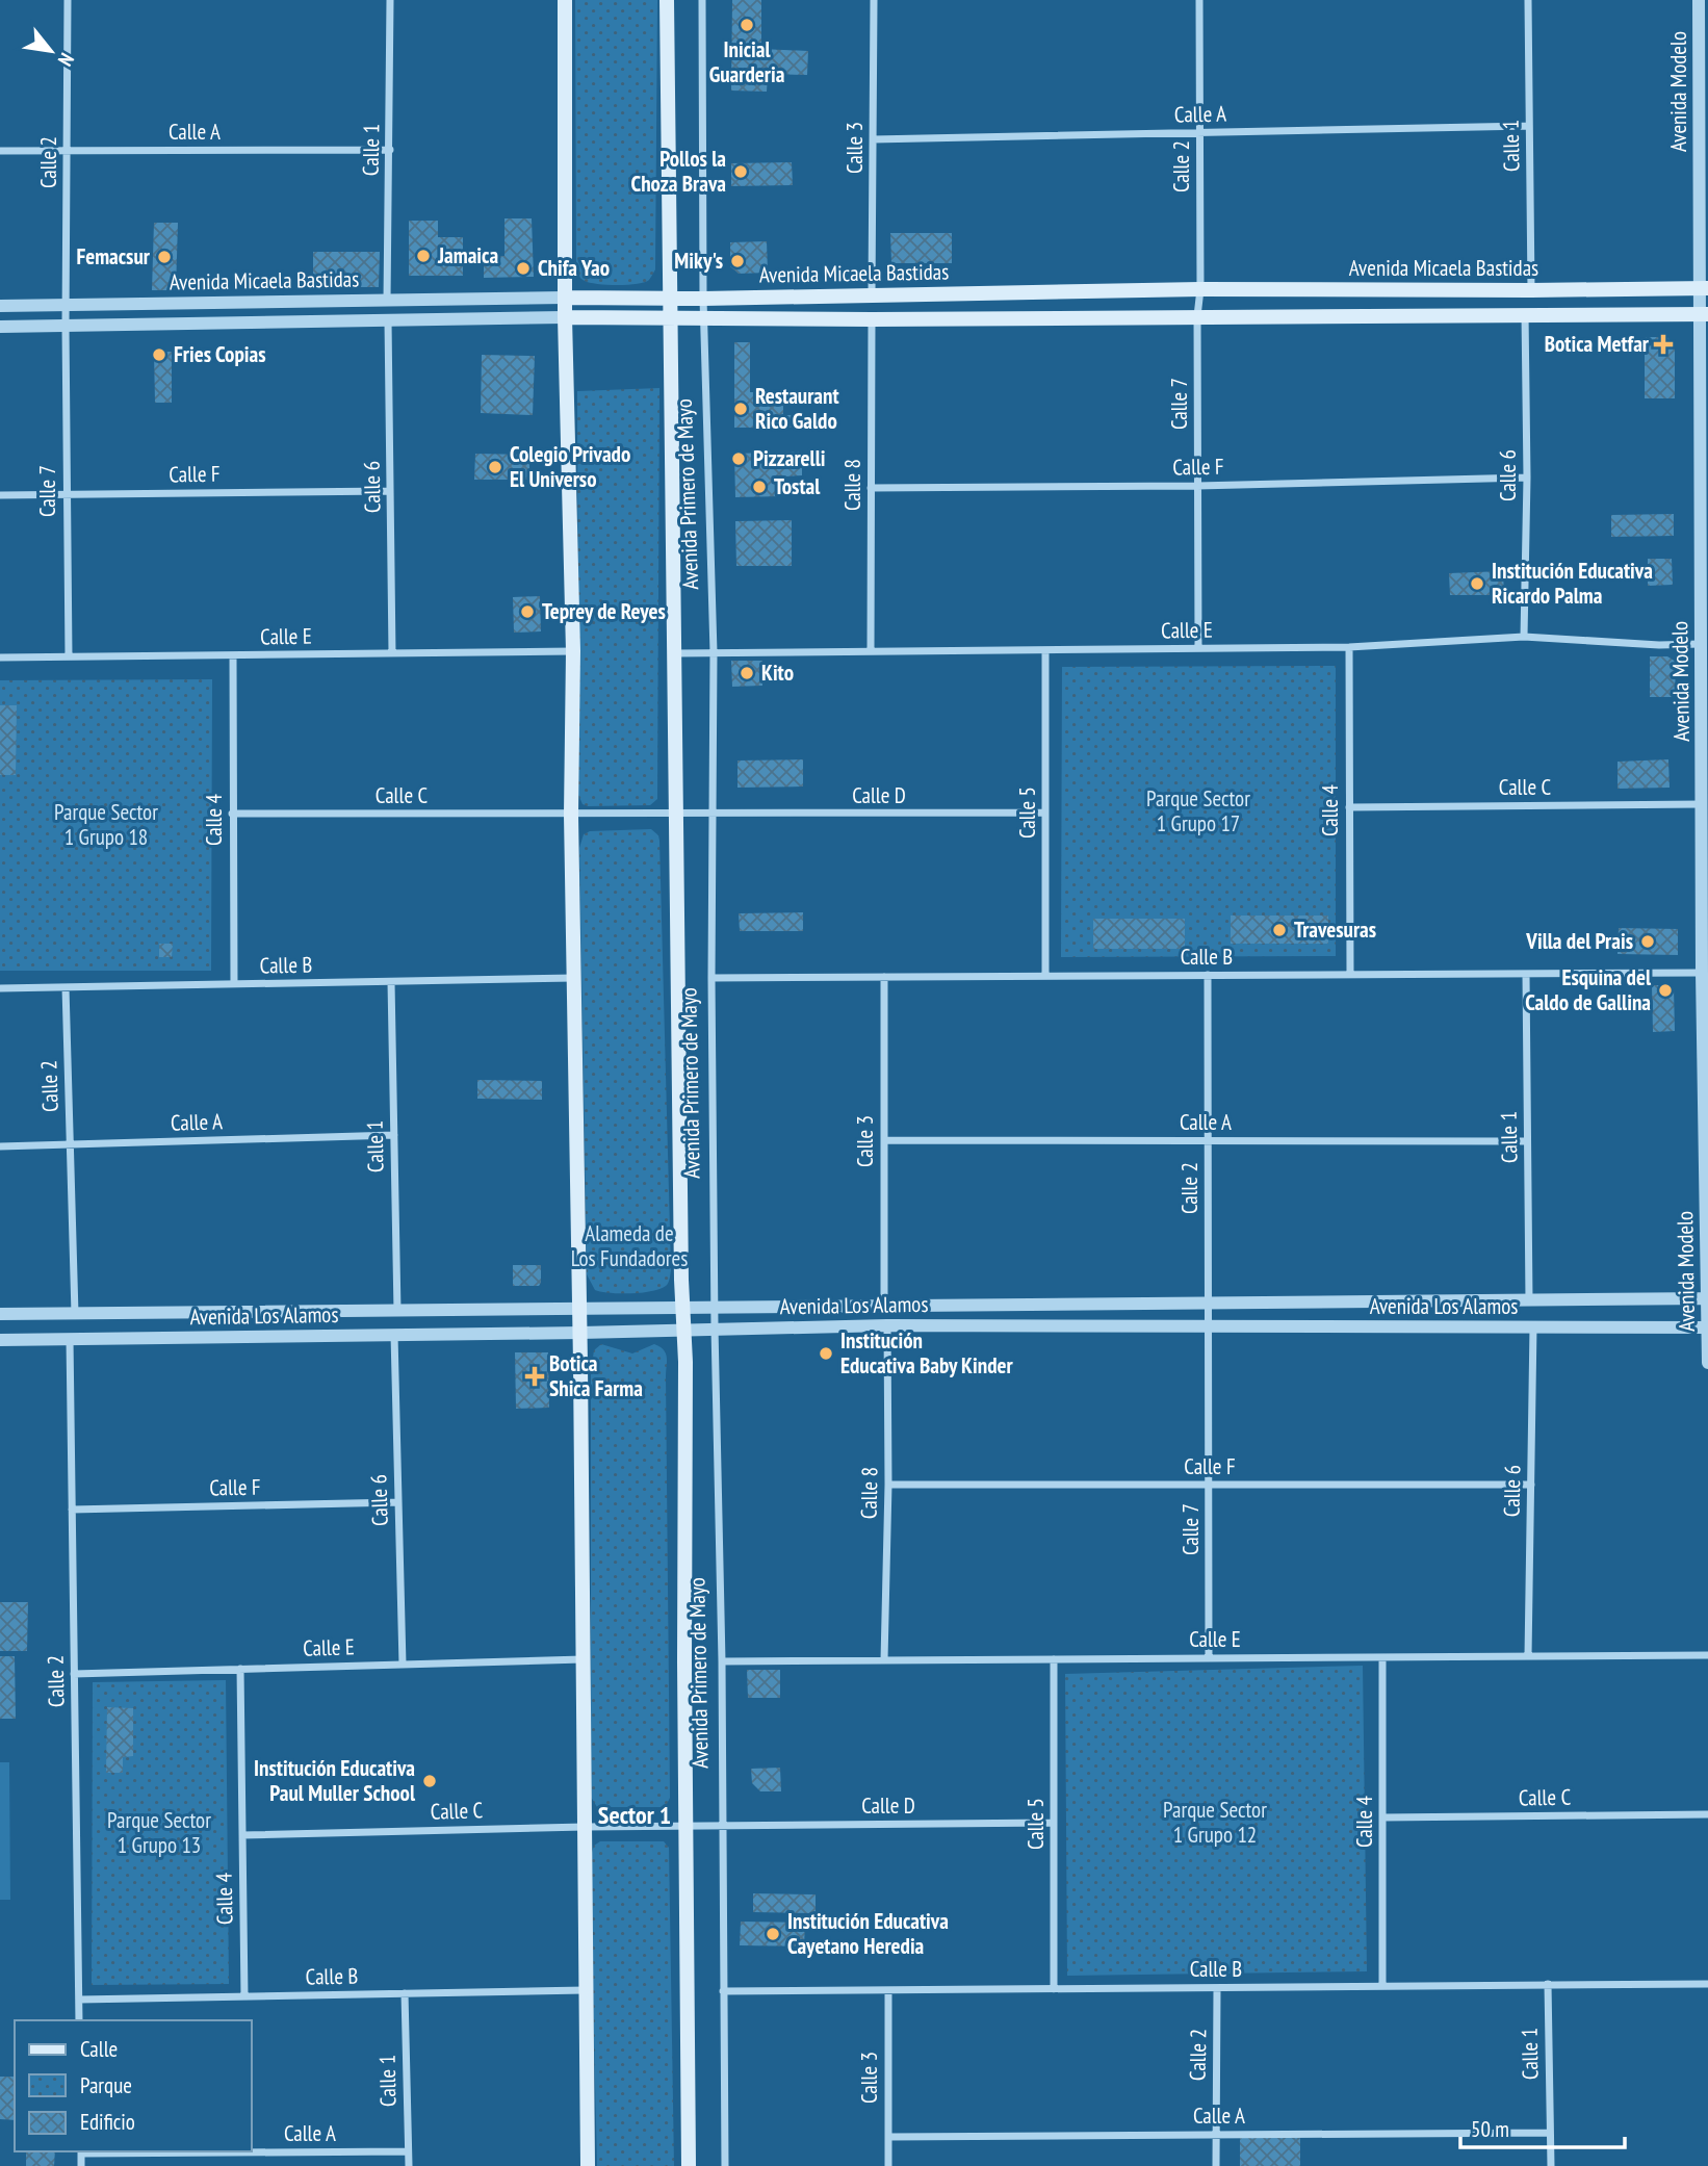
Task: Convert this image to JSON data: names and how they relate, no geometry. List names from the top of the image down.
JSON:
{
  "streets": {
    "main road": ["Avenida Micaela Bastidas", "Avenida Primero de Mayo"],
    "street": [
      "Avenida Modelo",
      "Calle A",
      "Calle 1",
      "Calle 3",
      "Calle 2",
      "Calle 7",
      "Calle F",
      "Calle 6",
      "Calle 8",
      "Calle E",
      "Calle C",
      "Calle D",
      "Calle 4",
      "Calle 5",
      "Calle B",
      "Avenida Los Alamos"
    ]
  },
  "crossings": [
    ["Avenida Modelo", "Avenida Micaela Bastidas"],
    ["Avenida Modelo", "Calle E"],
    ["Avenida Modelo", "Calle C"],
    ["Avenida Modelo", "Calle B"],
    ["Avenida Modelo", "Avenida Los Alamos"],
    ["Calle A", "Calle 1"],
    ["Calle A", "Calle 3"],
    ["Calle A", "Calle 2"],
    ["Calle 1", "Avenida Micaela Bastidas"],
    ["Calle 1", "Calle B"],
    ["Calle 1", "Avenida Los Alamos"],
    ["Calle 3", "Avenida Micaela Bastidas"],
    ["Calle 3", "Calle B"],
    ["Calle 3", "Avenida Los Alamos"],
    ["Calle 2", "Avenida Micaela Bastidas"],
    ["Calle 2", "Calle 7"],
    ["Calle 2", "Calle F"],
    ["Calle 2", "Calle E"],
    ["Calle 2", "Calle B"],
    ["Calle 2", "Avenida Los Alamos"],
    ["Avenida Micaela Bastidas", "Calle 7"],
    ["Avenida Micaela Bastidas", "Calle 6"],
    ["Avenida Micaela Bastidas", "Calle 8"],
    ["Avenida Micaela Bastidas", "Avenida Primero de Mayo"],
    ["Calle 7", "Calle F"],
    ["Calle 7", "Calle E"],
    ["Calle 7", "Avenida Los Alamos"],
    ["Calle F", "Calle 6"],
    ["Calle F", "Calle 8"],
    ["Calle 6", "Calle E"],
    ["Calle 6", "Avenida Los Alamos"],
    ["Calle 8", "Calle E"],
    ["Calle 8", "Avenida Los Alamos"],
    ["Avenida Primero de Mayo", "Calle E"],
    ["Avenida Primero de Mayo", "Calle C"],
    ["Avenida Primero de Mayo", "Calle D"],
    ["Avenida Primero de Mayo", "Calle B"],
    ["Avenida Primero de Mayo", "Avenida Los Alamos"],
    ["Calle E", "Calle 4"],
    ["Calle E", "Calle 5"],
    ["Calle C", "Calle D"],
    ["Calle C", "Calle 4"],
    ["Calle D", "Calle 5"],
    ["Calle 4", "Calle B"],
    ["Calle 5", "Calle B"]
  ],
  "districts": ["Sector 1"],
  "parks": [
    "Parque Sector 1 Grupo 17",
    "Parque Sector 1 Grupo 18",
    "Alameda de Los Fundadores",
    "Parque Sector 1 Grupo 12",
    "Parque Sector 1 Grupo 13"
  ],
  "places": {
    "other": [
      "Inicial Guarderia",
      "Pollos la Choza Brava",
      "Jamaica",
      "Femacsur",
      "Miky's",
      "Chifa Yao",
      "Fries Copias",
      "Restaurant Rico Galdo",
      "Pizzarelli",
      "Colegio Privado El Universo",
      "Tostal",
      "Institución Educativa Ricardo Palma",
      "Teprey de Reyes",
      "Kito",
      "Travesuras",
      "Villa del Prais",
      "Esquina del Caldo de Gallina",
      "Institución Educativa Baby Kinder",
      "Institución Educativa Paul Muller School",
      "Institución Educativa Cayetano Heredia"
    ],
    "health": ["Botica Metfar", "Botica Shica Farma"]
  },
  "legend": ["Calle", "Parque", "Edificio"],
  "scale_bar": "50 m",
  "north": "bottom right"
}
